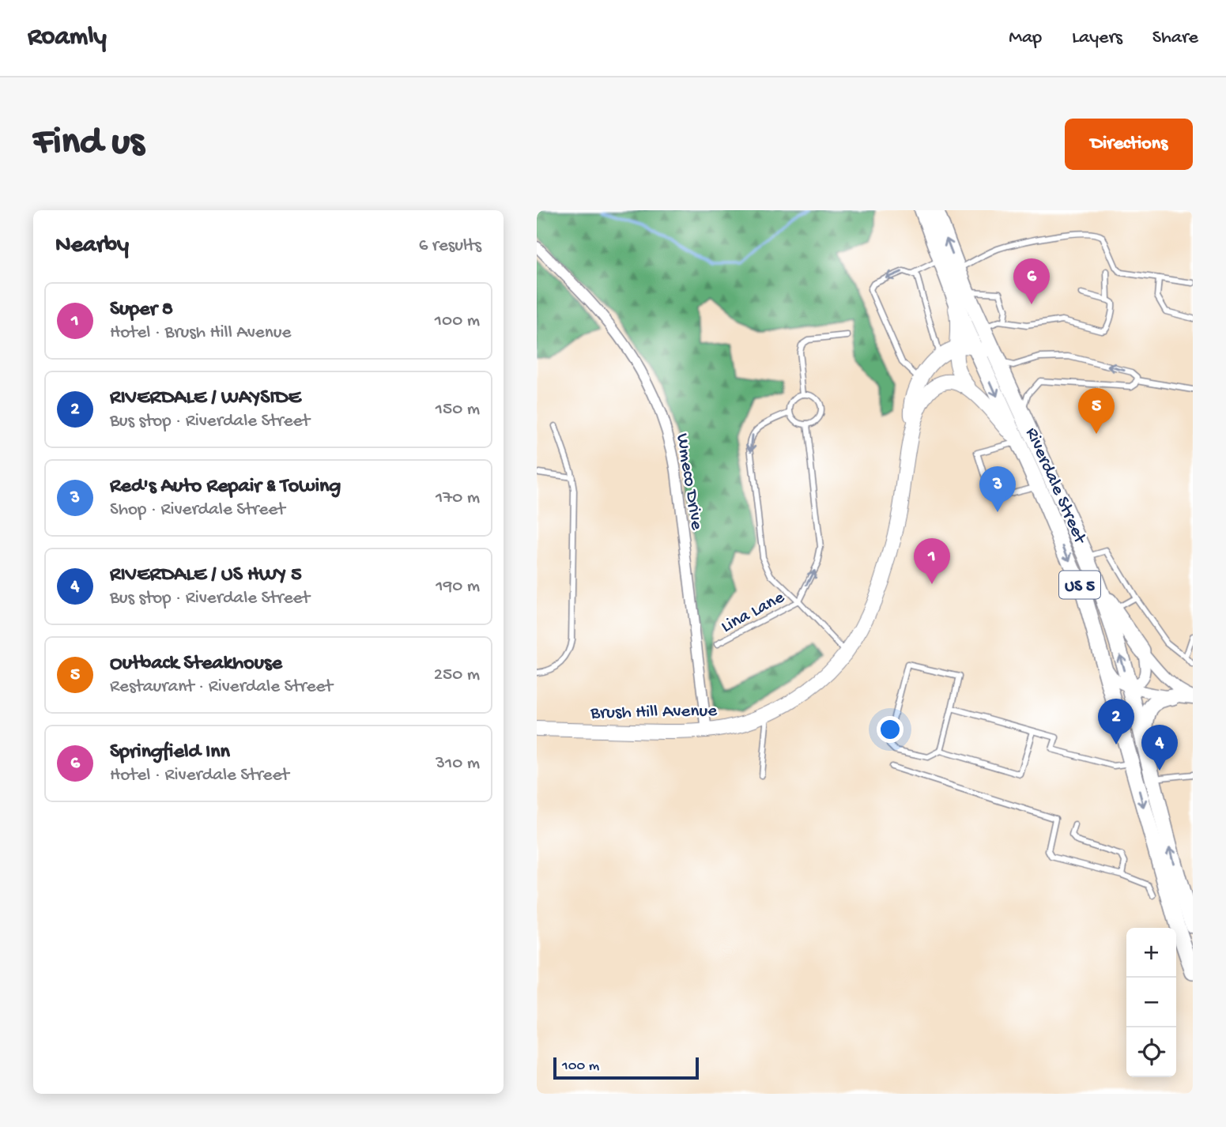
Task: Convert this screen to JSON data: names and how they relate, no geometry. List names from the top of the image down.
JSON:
{
  "streets": {
    "main road": ["Riverdale Street", "US 5"],
    "street": ["Wmeco Drive", "Brush Hill Avenue"],
    "lane": ["Lina Lane"]
  },
  "crossings": [
    ["Wmeco Drive", "Brush Hill Avenue"],
    ["Riverdale Street", "US 5"]
  ],
  "scale_bar": "100 m",
  "page": {
    "header": "Roamly",
    "nav": ["Map", "Layers", "Share"],
    "buttons": "Directions",
    "title": "Find us",
    "heading": ["Nearby", "6 results"],
    "pins": [
      "6",
      "5",
      "3",
      "1",
      "2",
      "4"
    ],
    "list": [
      {
        "mark": "1",
        "name": "Super 8",
        "note": "Hotel · Brush Hill Avenue",
        "value": "100 m"
      },
      {
        "mark": "2",
        "name": "RIVERDALE / WAYSIDE",
        "note": "Bus stop · Riverdale Street",
        "value": "150 m"
      },
      {
        "mark": "3",
        "name": "Red's Auto Repair & Towing",
        "note": "Shop · Riverdale Street",
        "value": "170 m"
      },
      {
        "mark": "4",
        "name": "RIVERDALE / US HWY 5",
        "note": "Bus stop · Riverdale Street",
        "value": "190 m"
      },
      {
        "mark": "5",
        "name": "Outback Steakhouse",
        "note": "Restaurant · Riverdale Street",
        "value": "250 m"
      },
      {
        "mark": "6",
        "name": "Springfield Inn",
        "note": "Hotel · Riverdale Street",
        "value": "310 m"
      }
    ],
    "map_buttons": ["+", "−"],
    "scale": "100 m"
  }
}
